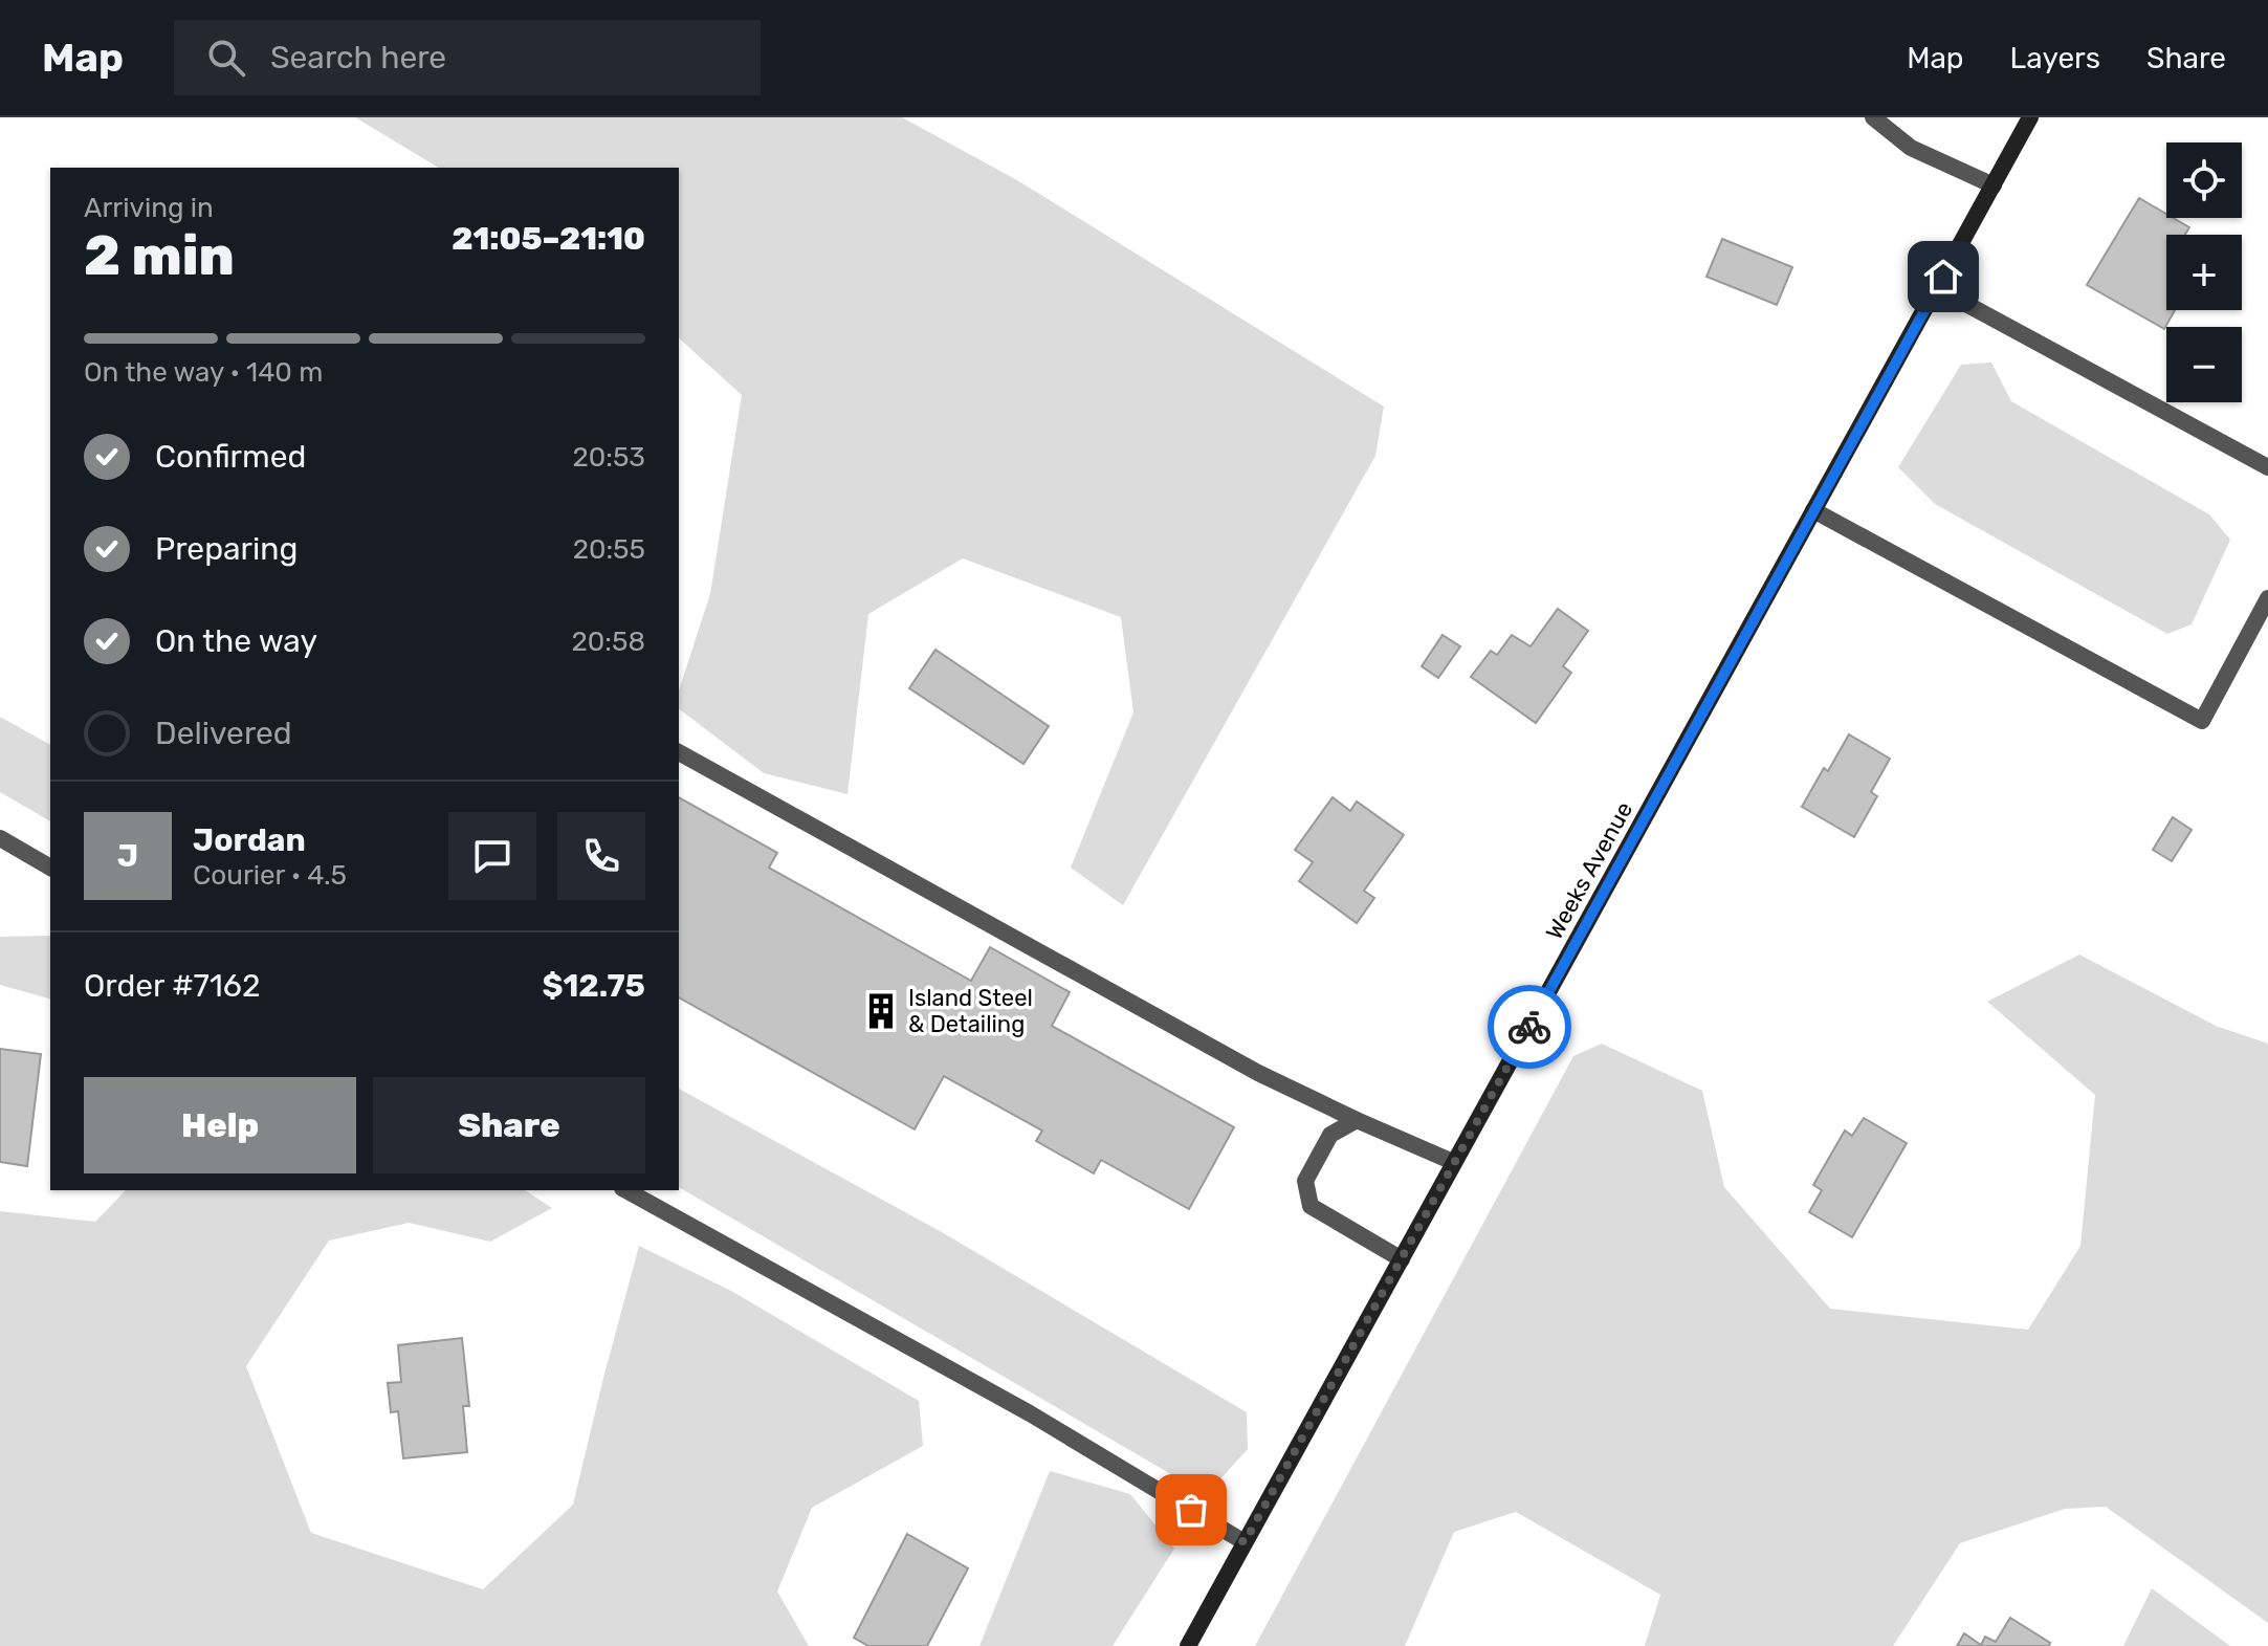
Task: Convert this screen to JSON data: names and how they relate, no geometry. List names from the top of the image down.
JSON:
{
  "streets": {
    "street": ["Weeks Avenue"]
  },
  "places": {
    "building": ["Island Steel & Detailing"]
  },
  "page": {
    "header": "Map",
    "search": "Search here",
    "nav": ["Map", "Layers", "Share"],
    "map_buttons": ["+", "−"],
    "heading": ["2 min", "Arriving in", "21:05–21:10"],
    "panel": [
      "Jordan",
      "Courier · 4.5",
      "Order #7162",
      "$12.75"
    ],
    "bar": "On the way · 140 m",
    "list": [
      ["Confirmed", "20:53"],
      ["Preparing", "20:55"],
      ["On the way", "20:58"],
      "Delivered"
    ],
    "round": "J",
    "buttons": ["Help", "Share"]
  }
}
